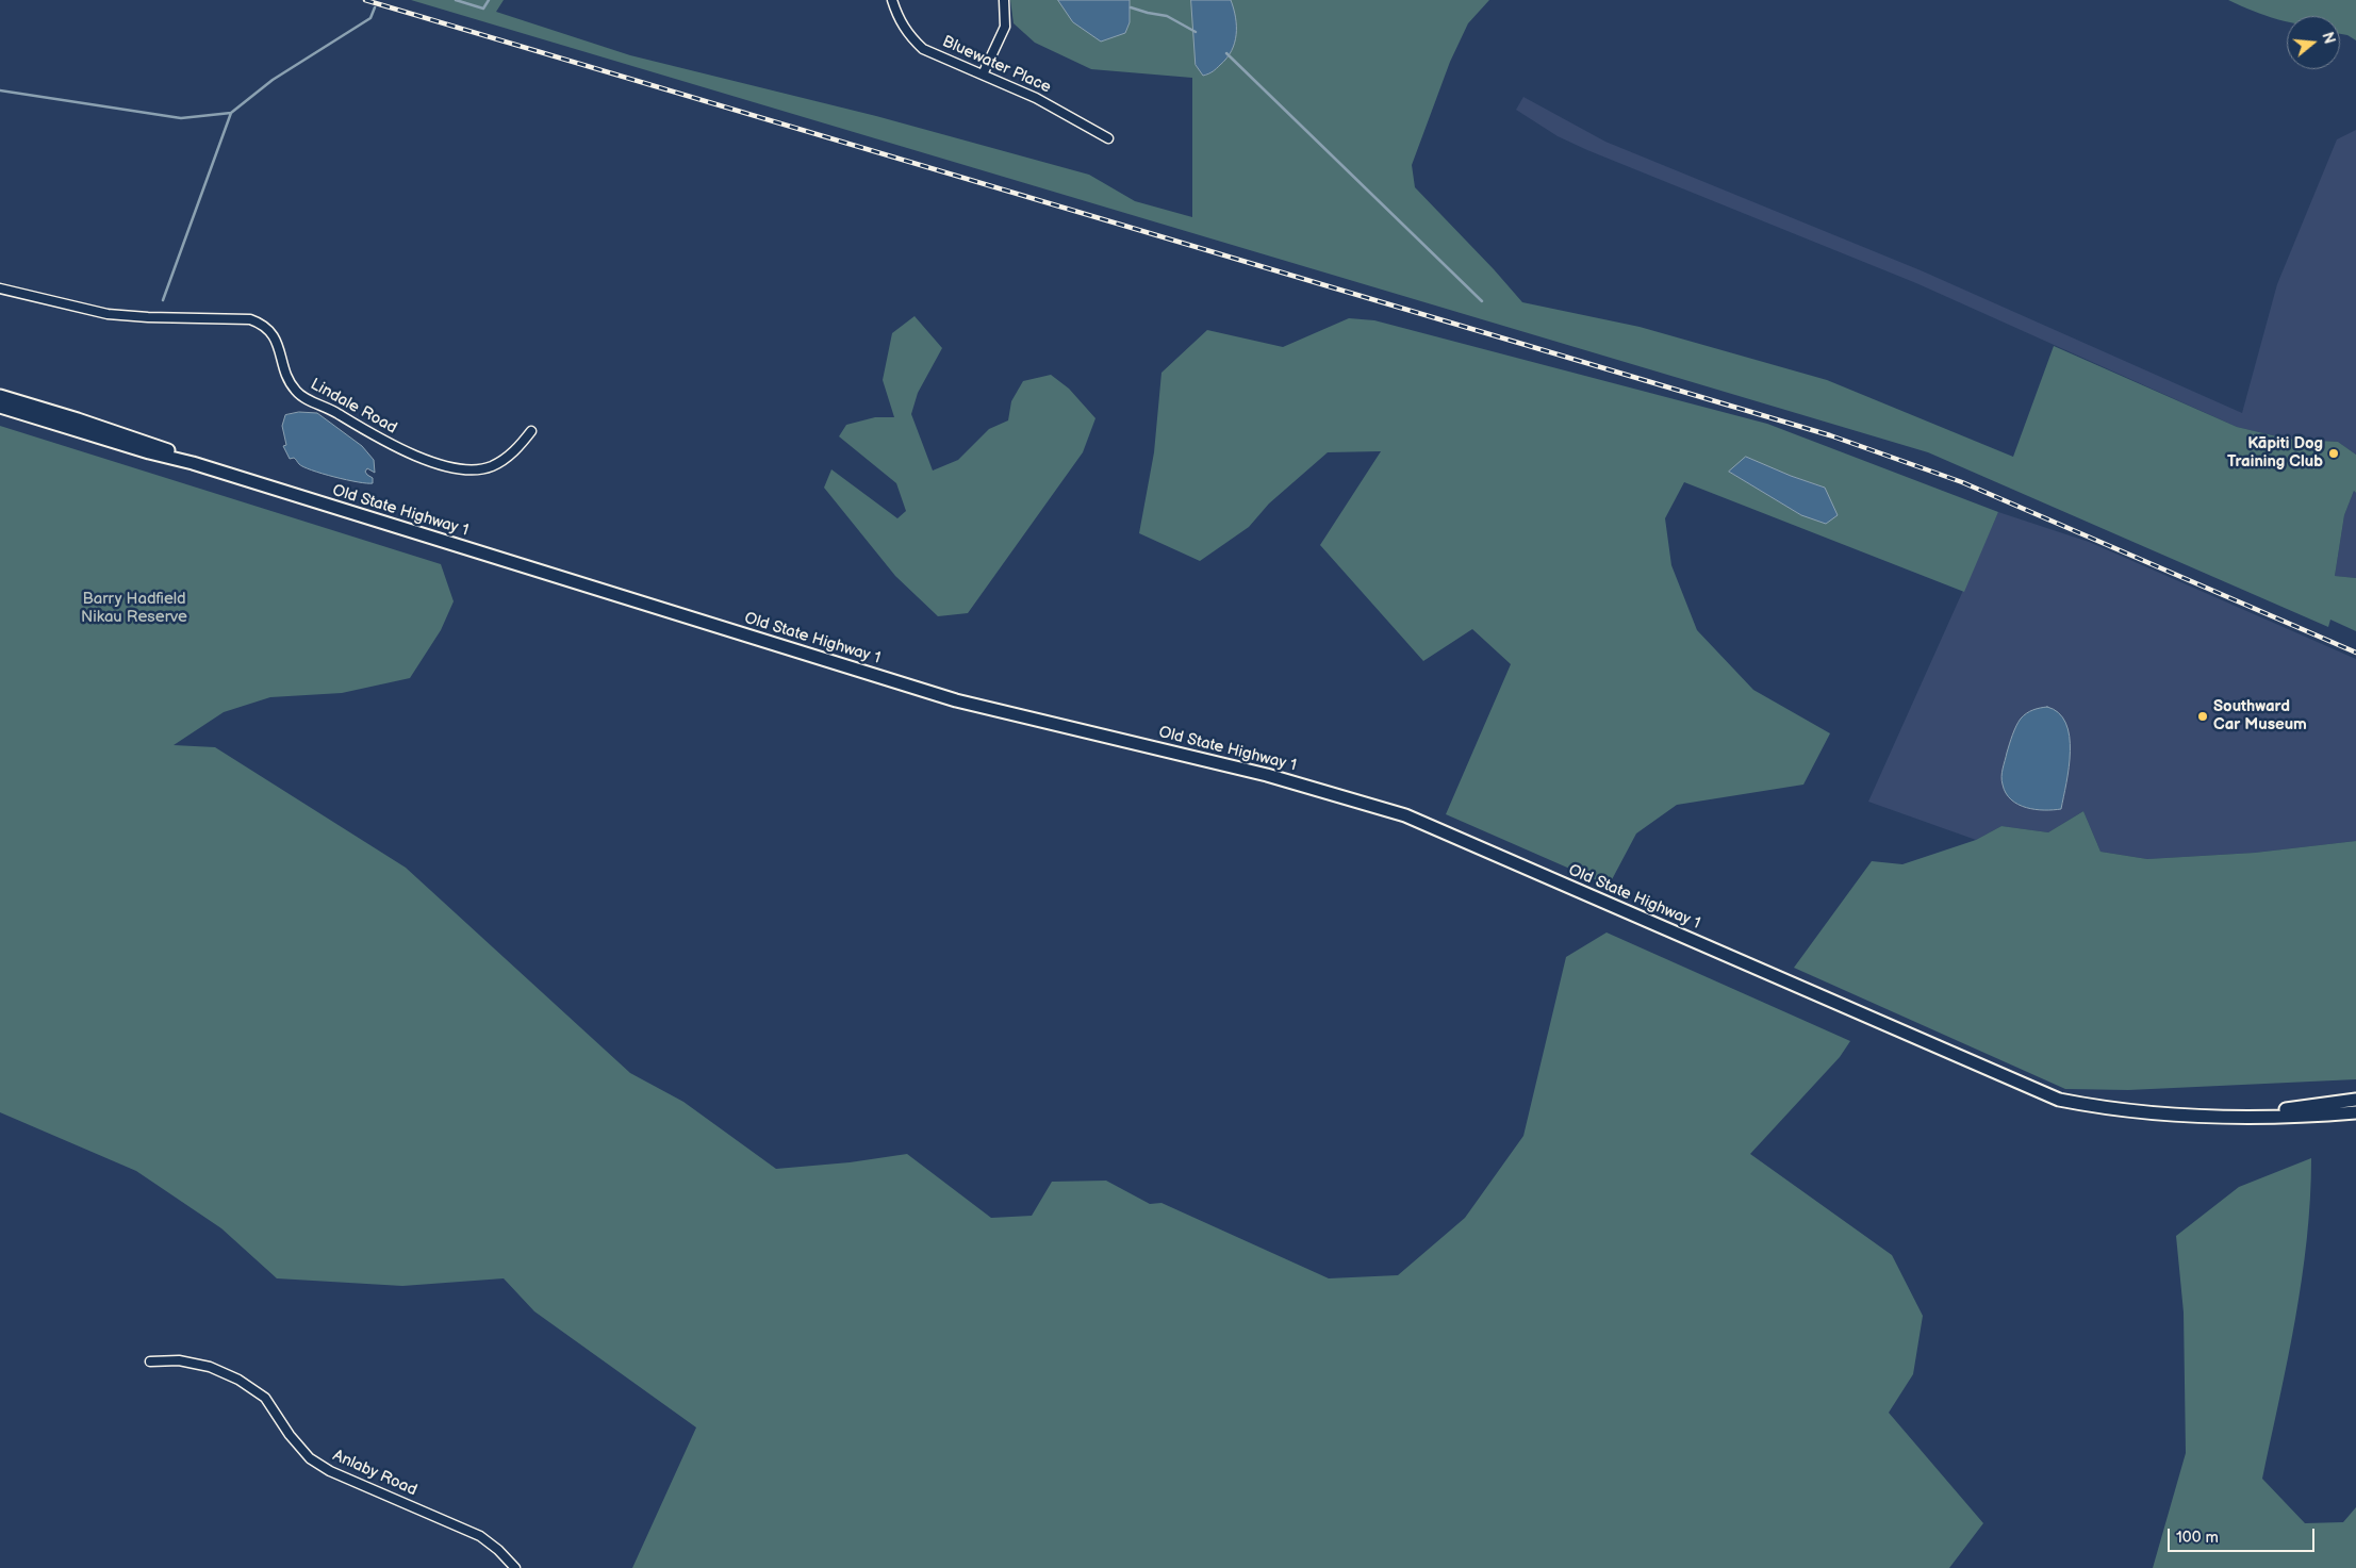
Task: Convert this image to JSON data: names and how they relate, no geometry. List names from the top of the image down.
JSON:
{
  "streets": {
    "main road": ["Old State Highway 1"],
    "street": ["Bluewater Place", "Lindale Road", "Anlaby Road"]
  },
  "parks": ["Barry Hadfield Nikau Reserve"],
  "places": ["Kāpiti Dog Training Club", "Southward Car Museum"],
  "scale_bar": "100 m",
  "north": "right"
}
